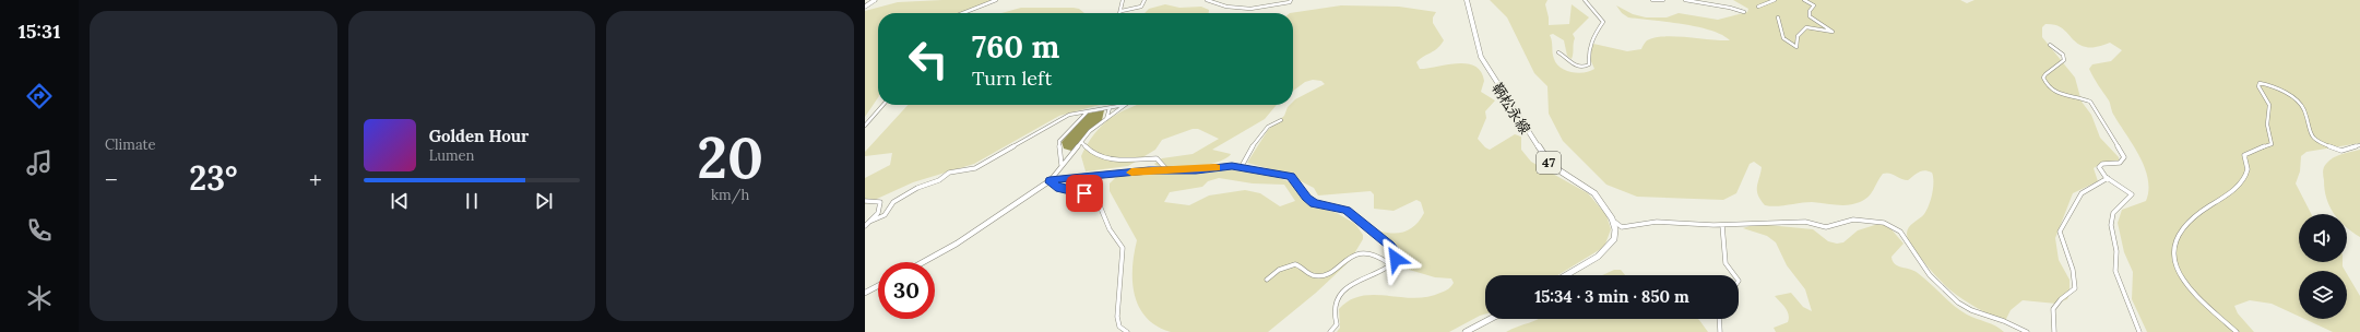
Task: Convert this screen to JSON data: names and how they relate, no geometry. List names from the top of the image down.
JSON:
{
  "streets": {
    "main road": ["鞆松永線", "47"]
  },
  "page": {
    "tabs": "15:31",
    "tile": [
      "Climate",
      ["20", "km/h"]
    ],
    "turn": ["760 m", "Turn left"],
    "song": ["Golden Hour", "Lumen"],
    "heat": ["−", "23°", "+"],
    "limit": "30",
    "trip": "15:34 · 3 min · 850 m"
  }
}
